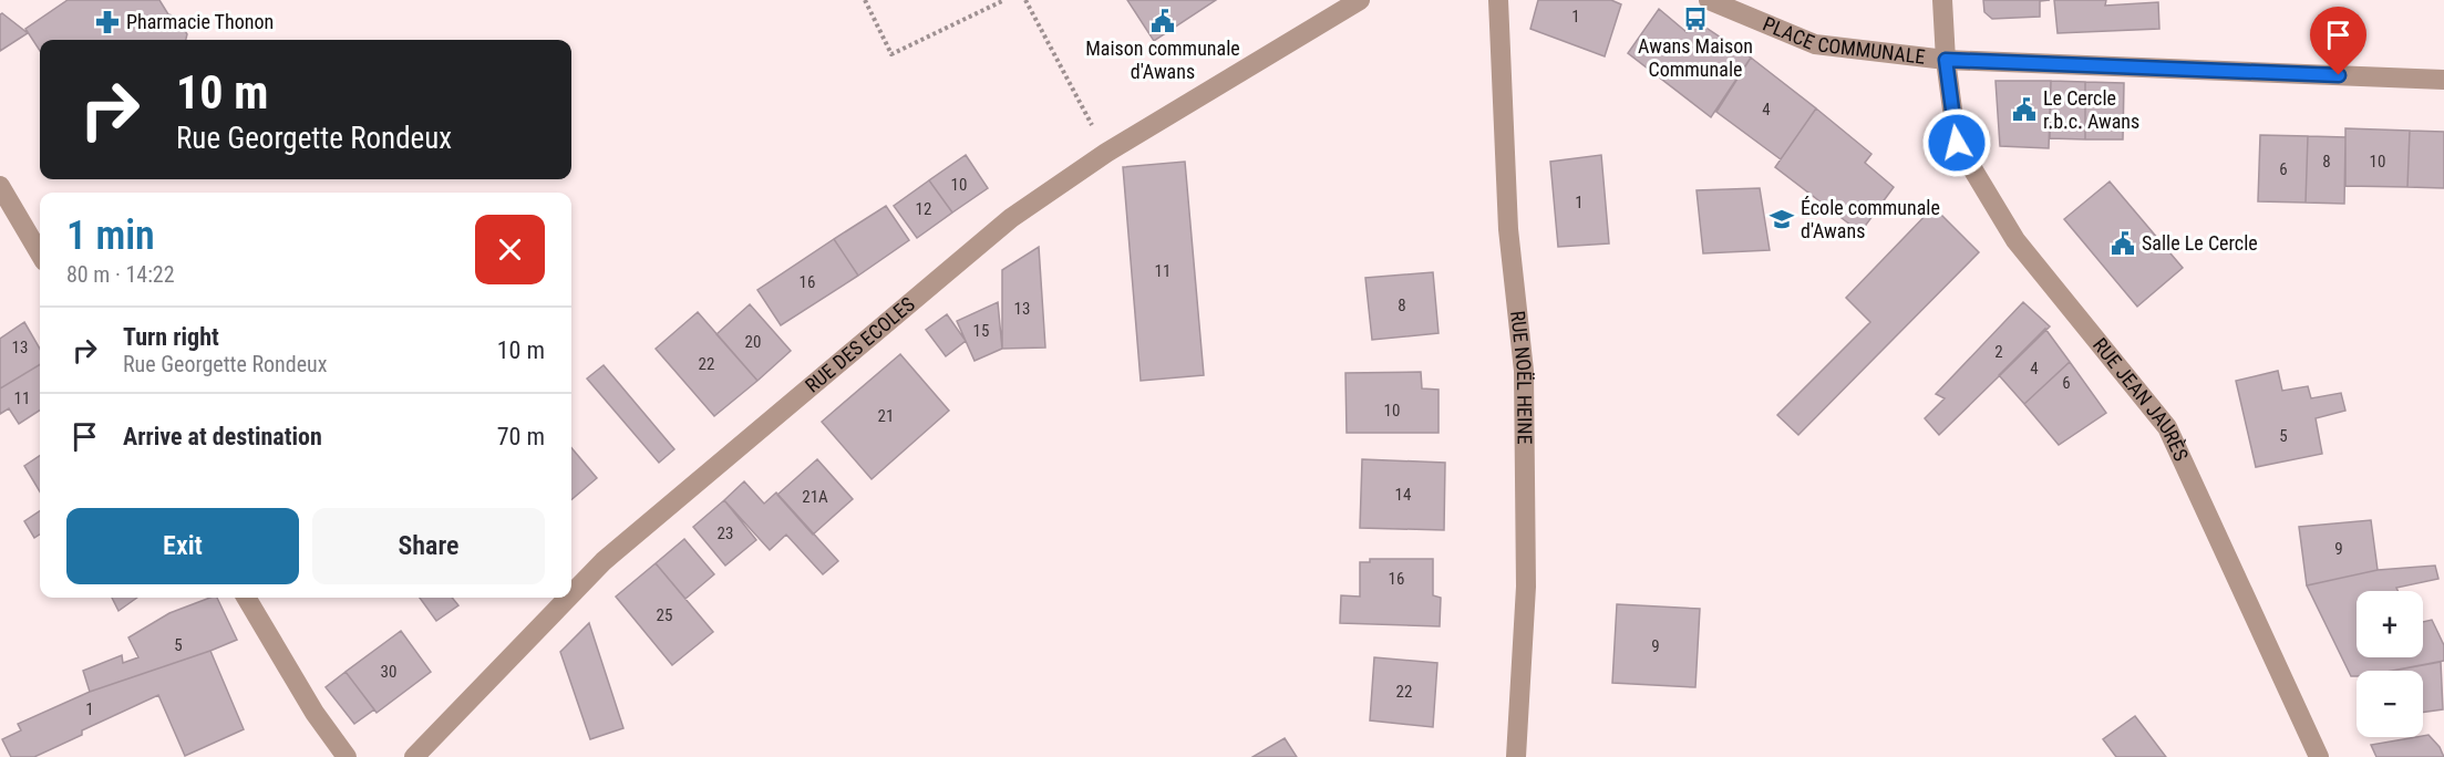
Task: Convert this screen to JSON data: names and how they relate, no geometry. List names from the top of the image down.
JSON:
{
  "streets": {
    "street": [
      "PLACE COMMUNALE",
      "RUE DES ECOLES",
      "RUE NOËL HEINE",
      "RUE JEAN JAURÈS"
    ]
  },
  "crossings": [
    ["PLACE COMMUNALE", "RUE JEAN JAURÈS"]
  ],
  "places": {
    "bus stop": ["Awans Maison Communale"],
    "public building": ["Maison communale d'Awans", "Le Cercle r.b.c. Awans", "Salle Le Cercle"],
    "pharmacy": ["Pharmacie Thonon"],
    "school or university": ["École communale d'Awans"]
  },
  "house_numbers": [
    "1",
    "4",
    "8",
    "10",
    "6",
    "10",
    "1",
    "12",
    "11",
    "16",
    "8",
    "13",
    "15",
    "20",
    "13",
    "2",
    "22",
    "4",
    "6",
    "11",
    "10",
    "21",
    "5",
    "14",
    "21A",
    "23",
    "9",
    "16",
    "25",
    "5",
    "9",
    "30",
    "22",
    "1"
  ],
  "page": {
    "turn": ["10 m", "Rue Georgette Rondeux"],
    "heading": ["1 min", "80 m · 14:22"],
    "list": [
      {
        "name": "Turn right",
        "note": "Rue Georgette Rondeux",
        "value": "10 m"
      },
      {
        "name": "Arrive at destination",
        "value": "70 m"
      }
    ],
    "buttons": ["Exit", "Share"],
    "map_buttons": ["+", "−"]
  }
}
